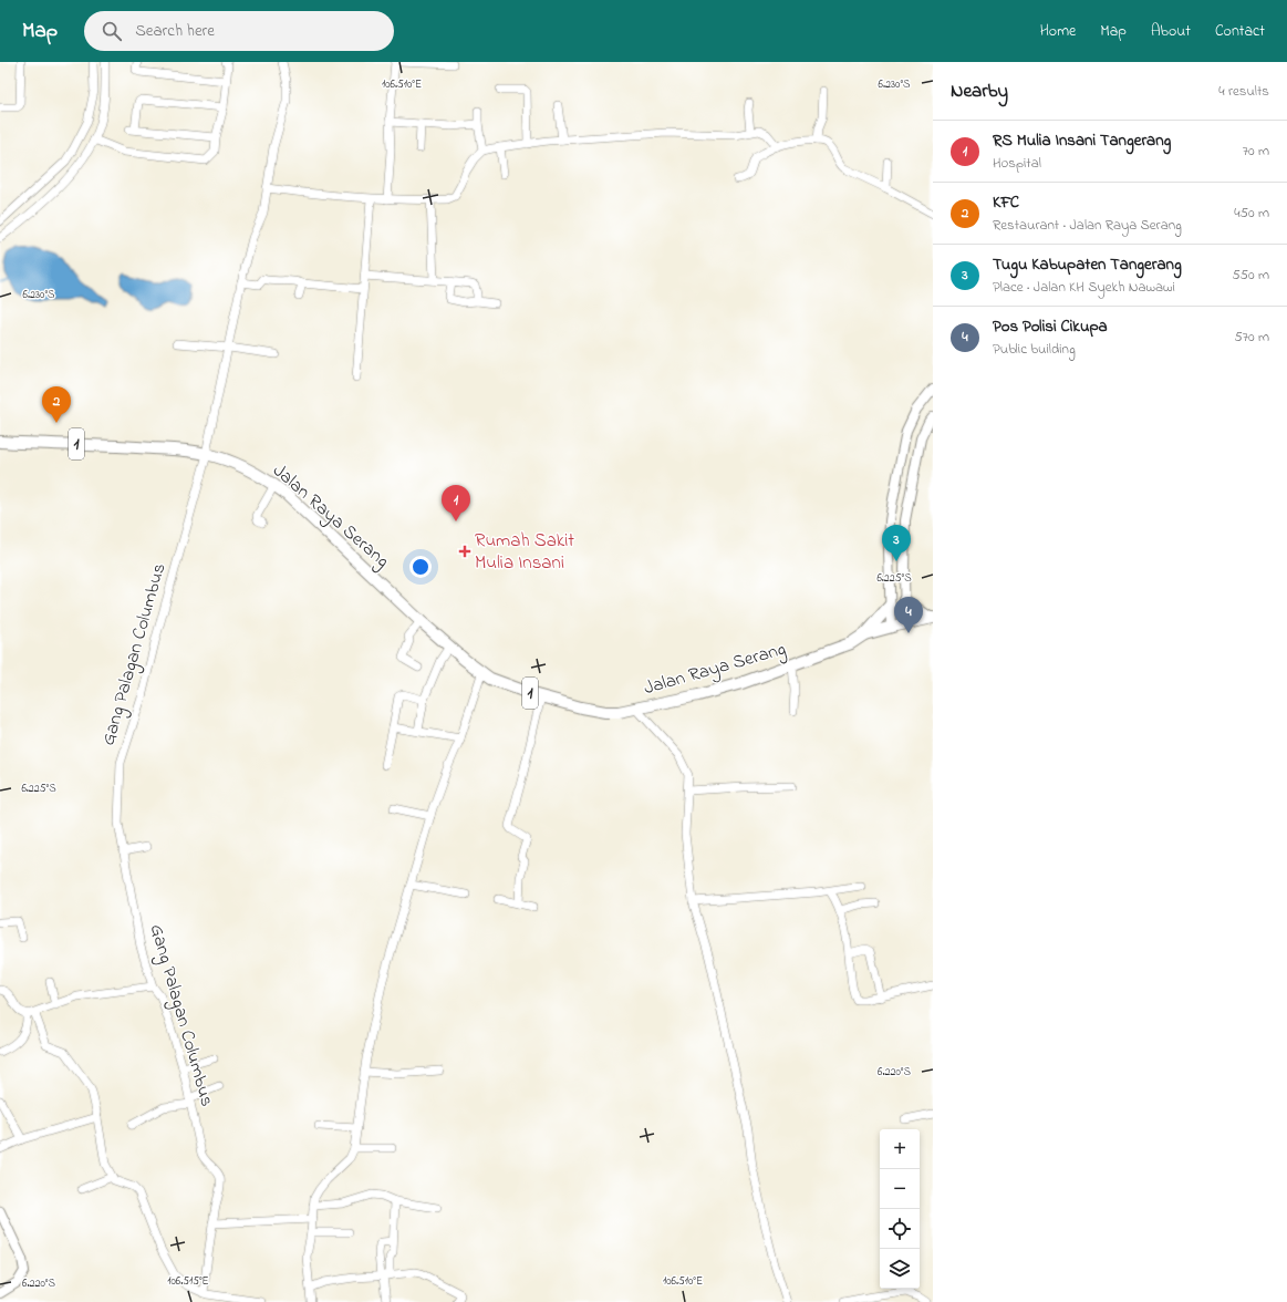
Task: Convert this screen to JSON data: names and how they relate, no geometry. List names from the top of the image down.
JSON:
{
  "streets": {
    "highway": ["1", "Jalan Raya Serang"],
    "street": ["Gang Palagan Columbus"]
  },
  "crossings": [
    ["Jalan Raya Serang", "Gang Palagan Columbus"]
  ],
  "places": {
    "health": ["Rumah Sakit Mulia Insani"]
  },
  "page": {
    "header": "Map",
    "search": "Search here",
    "nav": [
      "Home",
      "Map",
      "About",
      "Contact"
    ],
    "heading": ["Nearby", "4 results"],
    "list": [
      {
        "mark": "1",
        "name": "RS Mulia Insani Tangerang",
        "note": "Hospital",
        "value": "70 m"
      },
      {
        "mark": "2",
        "name": "KFC",
        "note": "Restaurant · Jalan Raya Serang",
        "value": "450 m"
      },
      {
        "mark": "3",
        "name": "Tugu Kabupaten Tangerang",
        "note": "Place · Jalan KH Syekh Nawawi",
        "value": "550 m"
      },
      {
        "mark": "4",
        "name": "Pos Polisi Cikupa",
        "note": "Public building",
        "value": "570 m"
      }
    ],
    "pins": [
      "2",
      "1",
      "3",
      "4"
    ],
    "map_buttons": ["+", "−"]
  },
  "coordinates": [
    "6.230°S",
    "106.510°E",
    "6.225°S",
    "6.220°S",
    "106.515°E"
  ]
}
